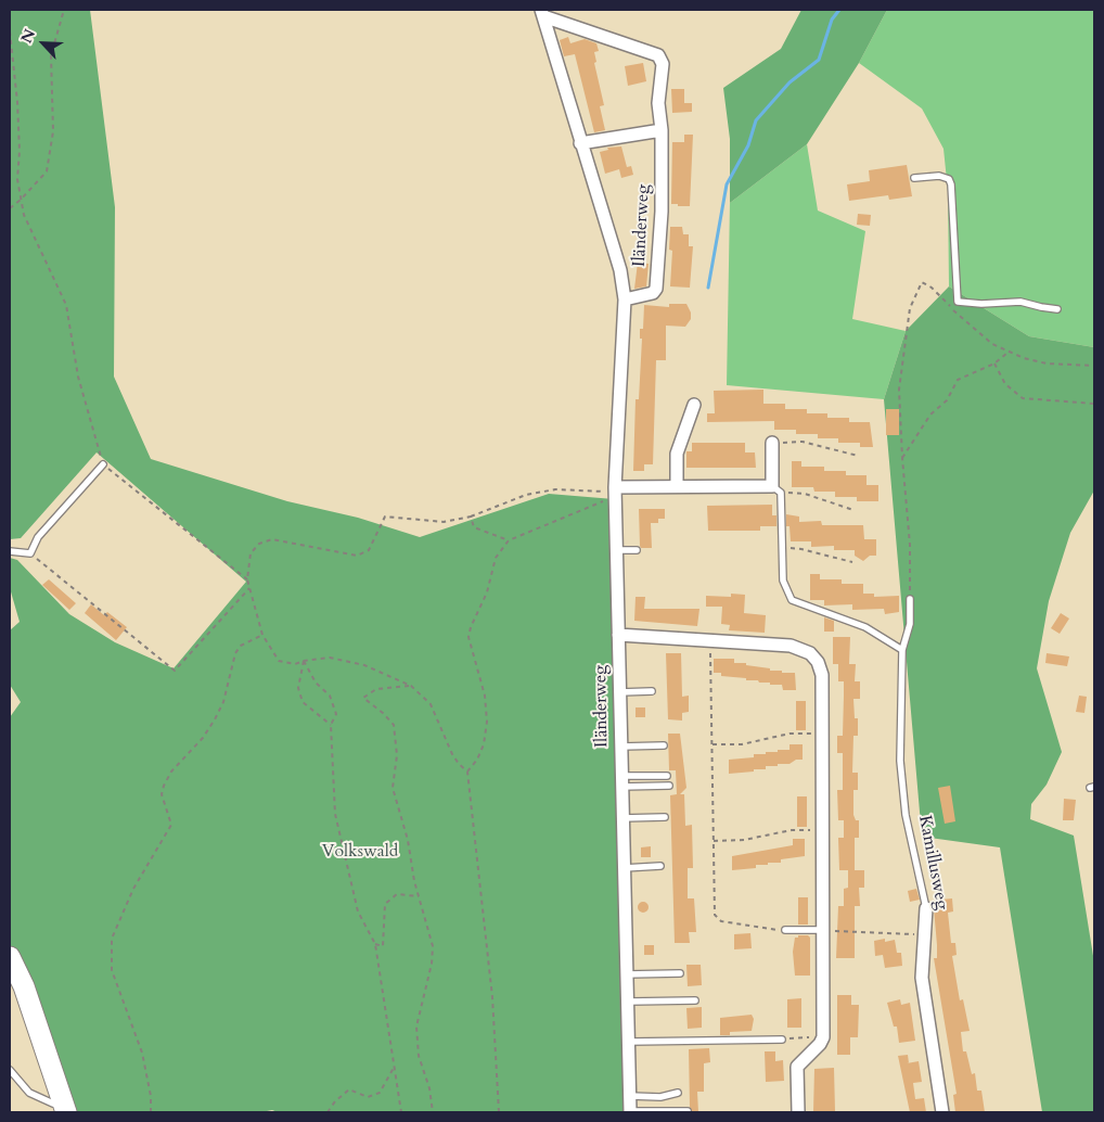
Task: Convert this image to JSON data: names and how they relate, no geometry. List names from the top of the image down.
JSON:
{
  "streets": {
    "street": ["Iländerweg", "Kamillusweg"]
  },
  "parks": ["Volkswald"],
  "north": "top left"
}
